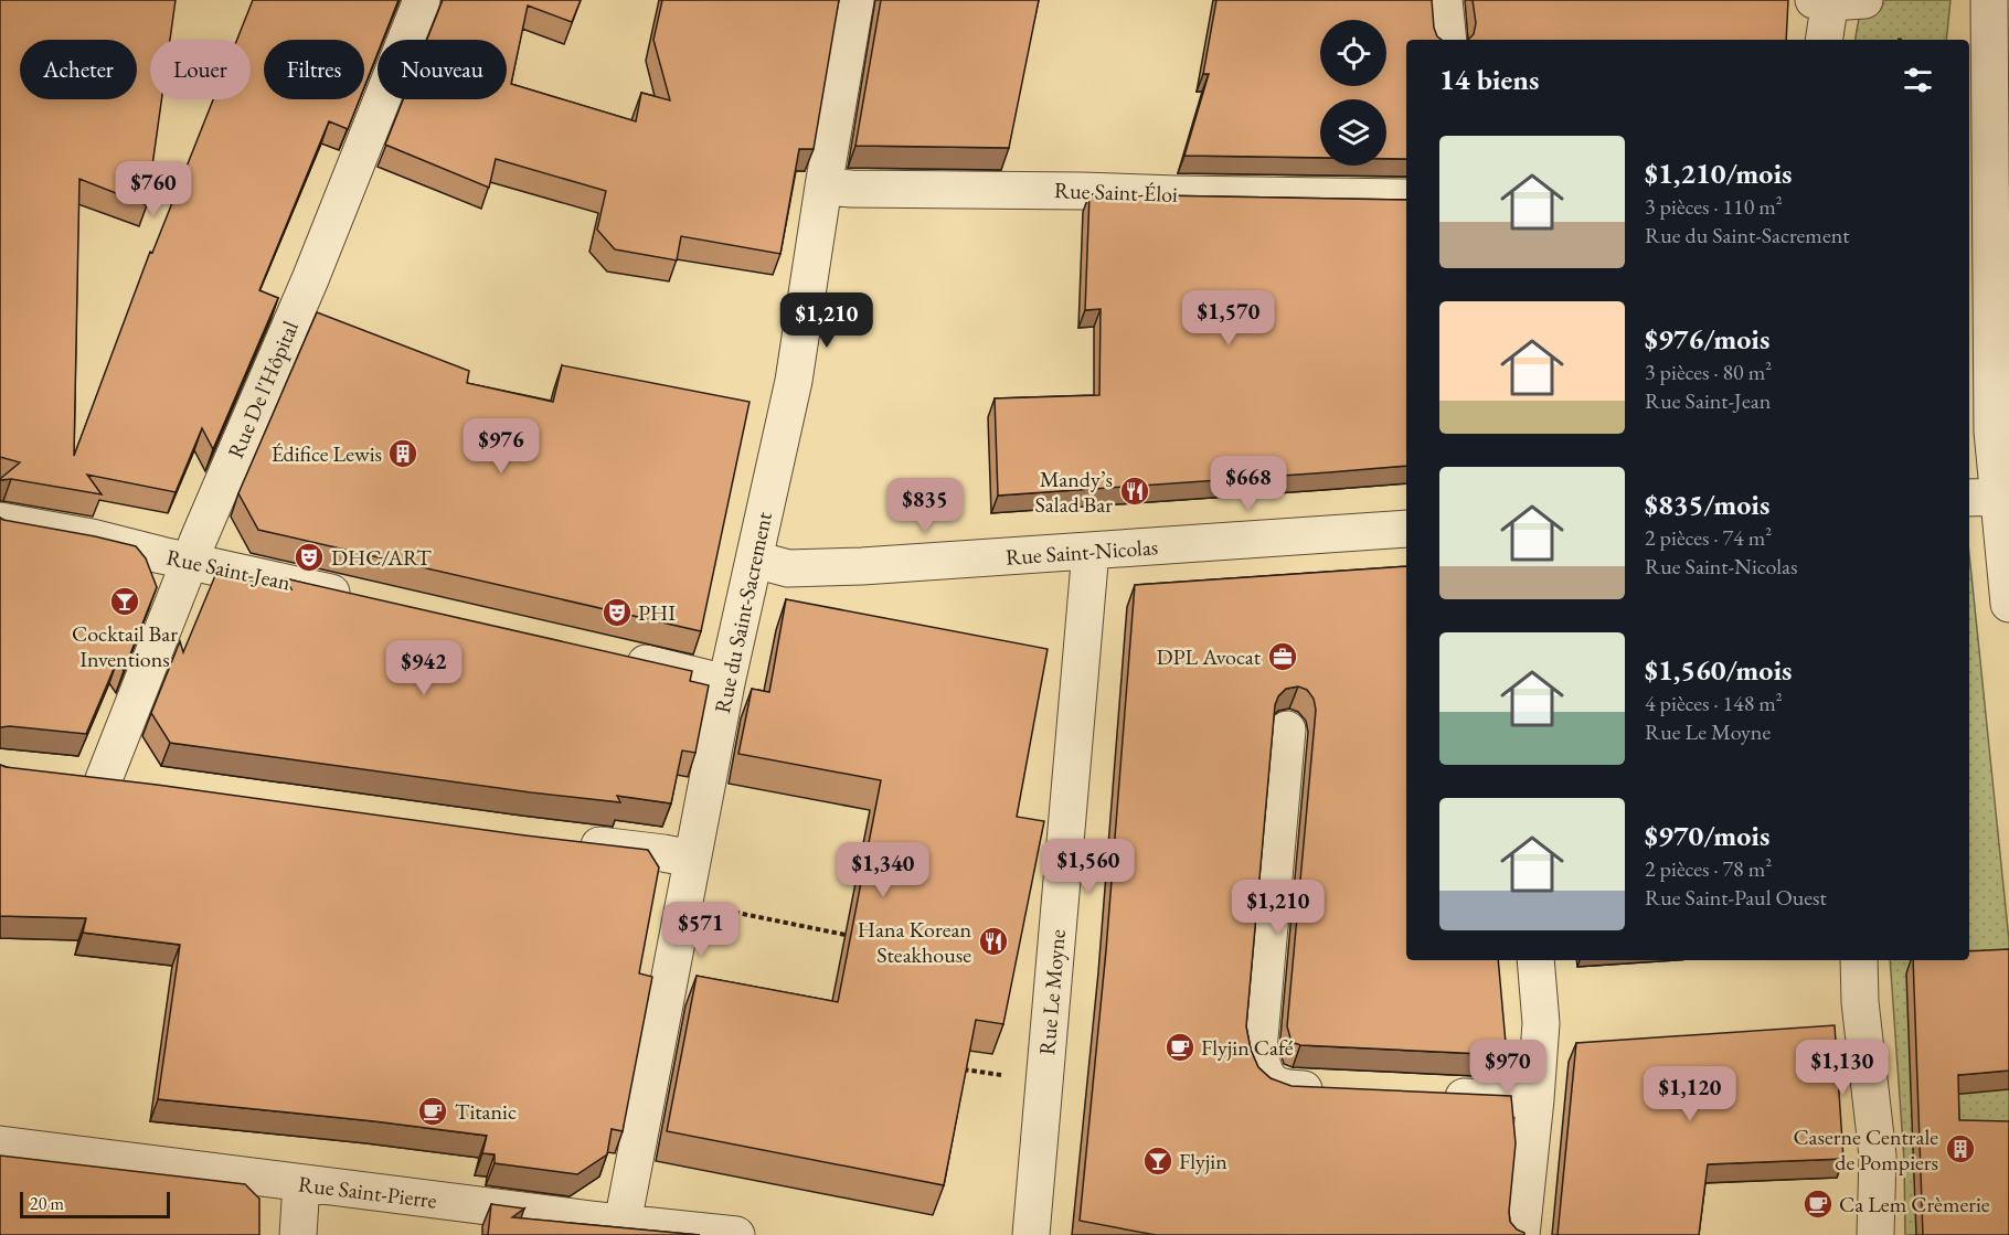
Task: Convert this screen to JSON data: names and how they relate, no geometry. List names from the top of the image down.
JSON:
{
  "streets": {
    "street": [
      "Rue Saint-Éloi",
      "Rue De l'Hôpital",
      "Rue Saint-Nicolas",
      "Rue Saint-Jean",
      "Rue du Saint-Sacrement",
      "Rue Le Moyne",
      "Rue Saint-Pierre"
    ]
  },
  "crossings": [
    ["Rue Saint-Éloi", "Rue du Saint-Sacrement"],
    ["Rue De l'Hôpital", "Rue Saint-Jean"],
    ["Rue Saint-Nicolas", "Rue du Saint-Sacrement"],
    ["Rue Saint-Nicolas", "Rue Le Moyne"],
    ["Rue du Saint-Sacrement", "Rue Saint-Pierre"]
  ],
  "places": {
    "building": ["Édifice Lewis", "Caserne Centrale de Pompiers"],
    "restaurant": ["Mandy’s Salad Bar", "Hana Korean Steakhouse"],
    "theatre": ["DHC/ART", "PHI"],
    "bar": ["Cocktail Bar Inventions", "Flyjin"],
    "office": ["DPL Avocat"],
    "cafe": ["Flyjin Café", "Titanic", "Ca Lem Crèmerie"]
  },
  "scale_bar": "20 m",
  "page": {
    "chip": [
      "Acheter",
      "Louer",
      "Filtres",
      "Nouveau"
    ],
    "heading": "14 biens",
    "list": [
      {
        "name": "$1,210/mois",
        "note": "3 pièces · 110 m² · Rue du Saint-Sacrement"
      },
      {
        "name": "$976/mois",
        "note": "3 pièces · 80 m² · Rue Saint-Jean"
      },
      {
        "name": "$835/mois",
        "note": "2 pièces · 74 m² · Rue Saint-Nicolas"
      },
      {
        "name": "$1,560/mois",
        "note": "4 pièces · 148 m² · Rue Le Moyne"
      },
      {
        "name": "$970/mois",
        "note": "2 pièces · 78 m² · Rue Saint-Paul Ouest"
      }
    ],
    "price": [
      "$760",
      "$1,570",
      "$1,210",
      "$976",
      "$668",
      "$835",
      "$942",
      "$1,560",
      "$1,340",
      "$1,210",
      "$571",
      "$970",
      "$1,130",
      "$1,120"
    ],
    "scale": "20 m"
  }
}
